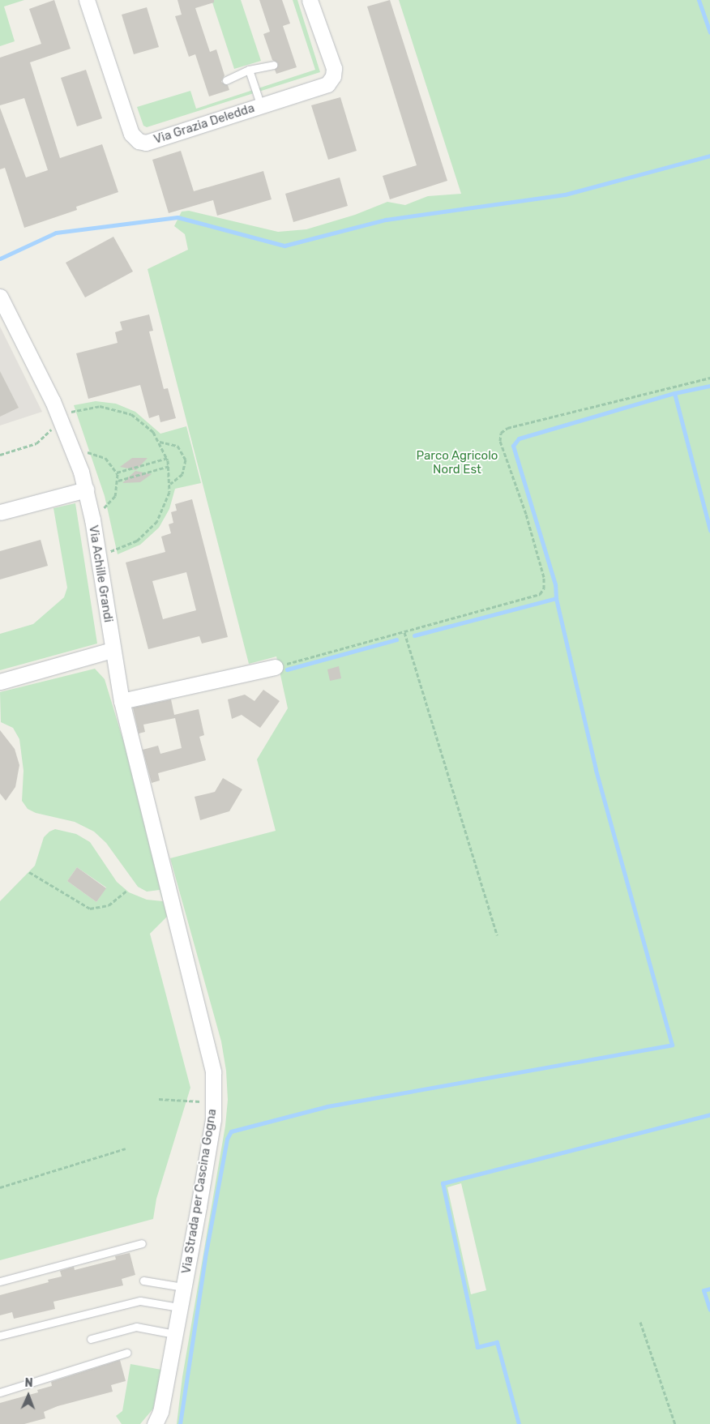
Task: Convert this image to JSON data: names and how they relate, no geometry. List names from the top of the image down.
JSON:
{
  "streets": {
    "street": ["Via Grazia Deledda", "Via Achille Grandi", "Via Strada per Cascina Gogna"]
  },
  "crossings": [
    ["Via Achille Grandi", "Via Strada per Cascina Gogna"]
  ],
  "parks": ["Parco Agricolo Nord Est"],
  "north": "top"
}
